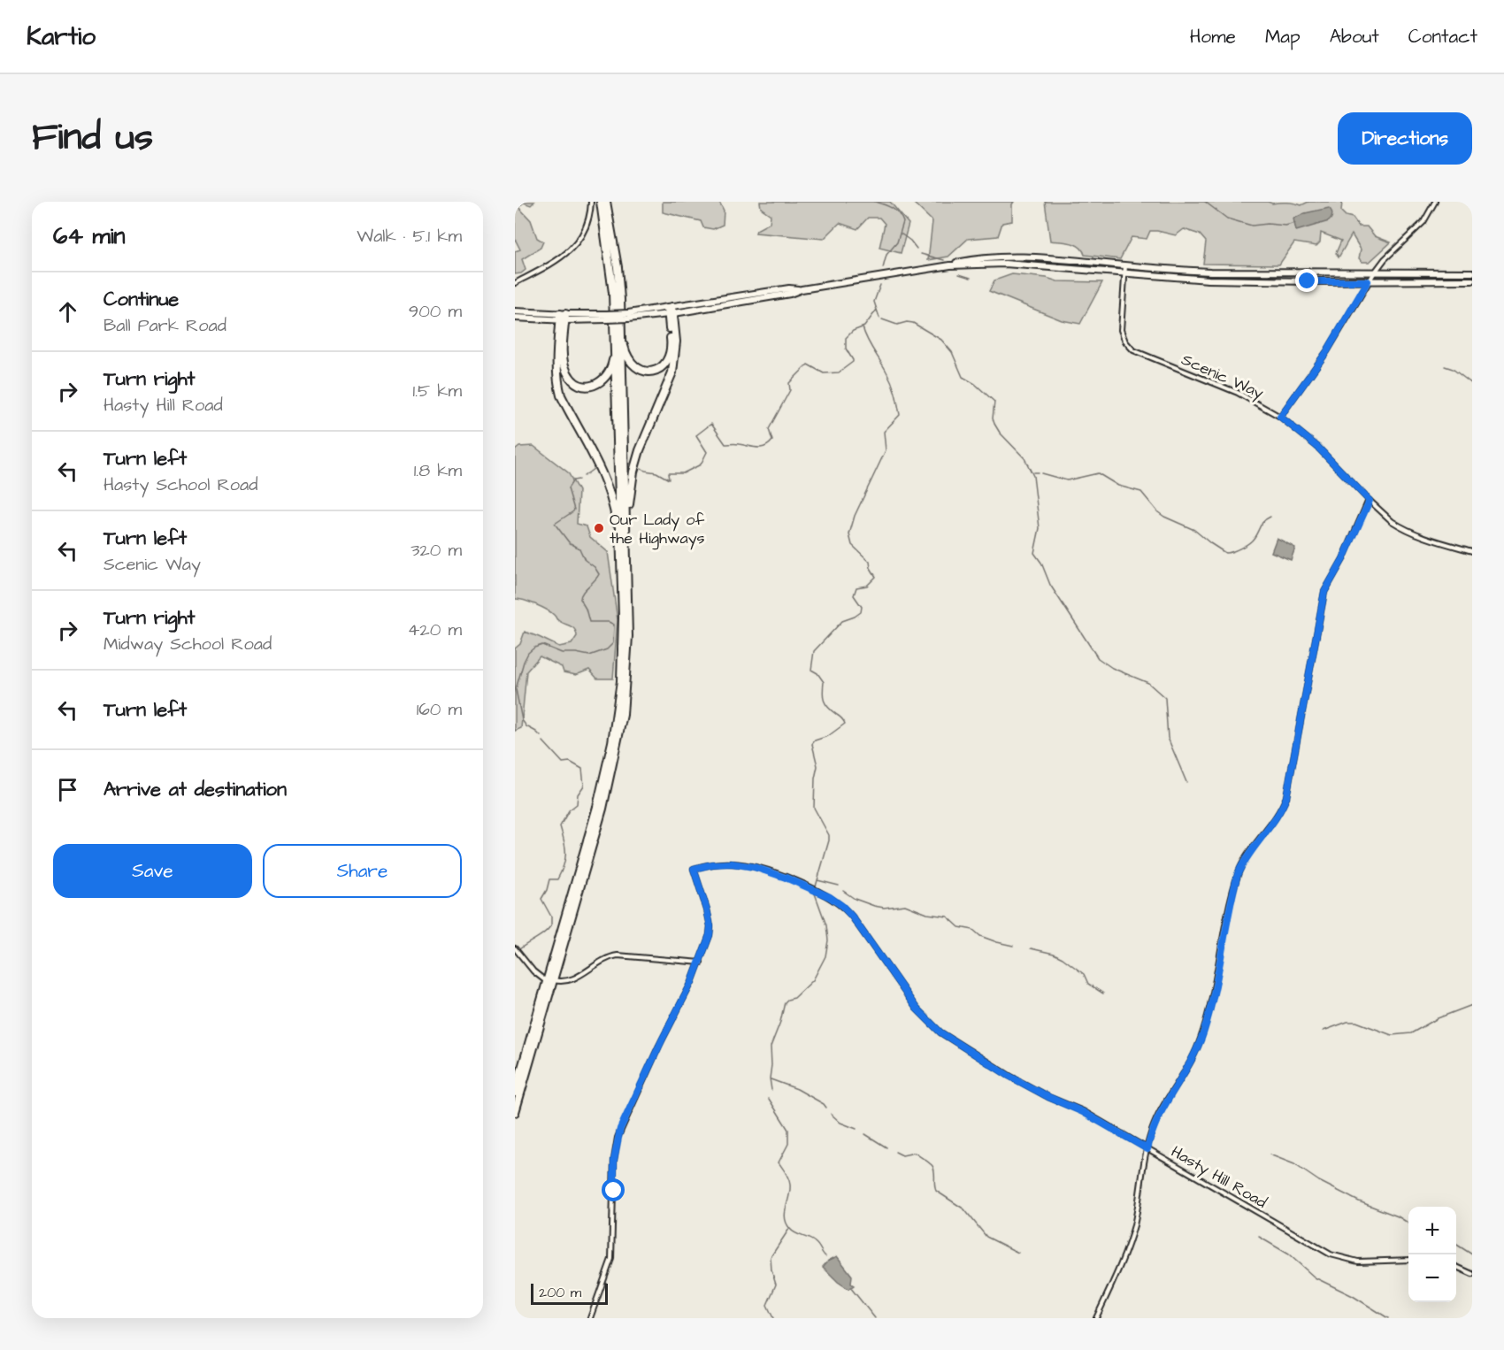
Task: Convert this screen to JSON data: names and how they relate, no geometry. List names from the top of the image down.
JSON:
{
  "streets": {
    "street": ["Scenic Way", "Hasty Hill Road"]
  },
  "places": ["Our Lady of the Highways"],
  "scale_bar": "200 m",
  "page": {
    "header": "Kartio",
    "nav": [
      "Home",
      "Map",
      "About",
      "Contact"
    ],
    "title": "Find us",
    "buttons": [
      "Directions",
      ["Save", "Share"]
    ],
    "heading": ["64 min", "Walk · 5.1 km"],
    "list": [
      ["Continue", "Ball Park Road", "900 m"],
      ["Turn right", "Hasty Hill Road", "1.5 km"],
      ["Turn left", "Hasty School Road", "1.8 km"],
      ["Turn left", "Scenic Way", "320 m"],
      ["Turn right", "Midway School Road", "420 m"],
      ["Turn left", "160 m"],
      "Arrive at destination"
    ],
    "map_buttons": ["+", "−"],
    "scale": "200 m"
  }
}
